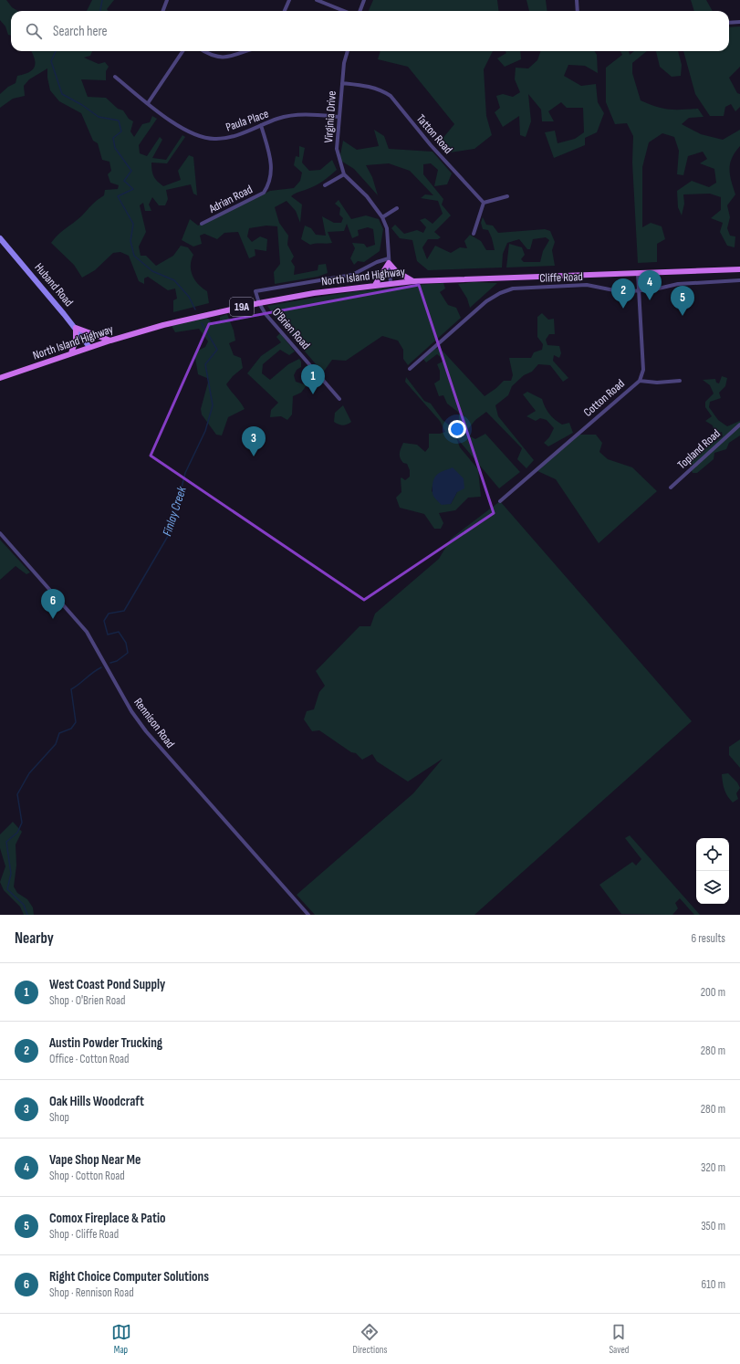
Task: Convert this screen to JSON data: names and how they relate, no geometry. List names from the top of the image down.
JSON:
{
  "streets": {
    "main road": ["North Island Highway", "19A"],
    "street": [
      "Virginia Drive",
      "Paula Place",
      "Tatton Road",
      "Adrian Road",
      "Cliffe Road",
      "Huband Road",
      "O'Brien Road",
      "Cotton Road",
      "Topland Road",
      "Rennison Road"
    ]
  },
  "crossings": [
    ["Virginia Drive", "Paula Place"],
    ["Virginia Drive", "Tatton Road"],
    ["Virginia Drive", "North Island Highway"],
    ["Paula Place", "Adrian Road"],
    ["North Island Highway", "Huband Road"],
    ["North Island Highway", "O'Brien Road"],
    ["North Island Highway", "Cotton Road"],
    ["Cliffe Road", "Cotton Road"]
  ],
  "water": ["Finlay Creek"],
  "page": {
    "search": "Search here",
    "pins": [
      "4",
      "2",
      "5",
      "1",
      "3",
      "6"
    ],
    "heading": ["Nearby", "6 results"],
    "list": [
      {
        "mark": "1",
        "name": "West Coast Pond Supply",
        "note": "Shop · O'Brien Road",
        "value": "200 m"
      },
      {
        "mark": "2",
        "name": "Austin Powder Trucking",
        "note": "Office · Cotton Road",
        "value": "280 m"
      },
      {
        "mark": "3",
        "name": "Oak Hills Woodcraft",
        "note": "Shop",
        "value": "280 m"
      },
      {
        "mark": "4",
        "name": "Vape Shop Near Me",
        "note": "Shop · Cotton Road",
        "value": "320 m"
      },
      {
        "mark": "5",
        "name": "Comox Fireplace & Patio",
        "note": "Shop · Cliffe Road",
        "value": "350 m"
      },
      {
        "mark": "6",
        "name": "Right Choice Computer Solutions",
        "note": "Shop · Rennison Road",
        "value": "610 m"
      }
    ],
    "nav": ["Map", "Directions", "Saved"]
  }
}
